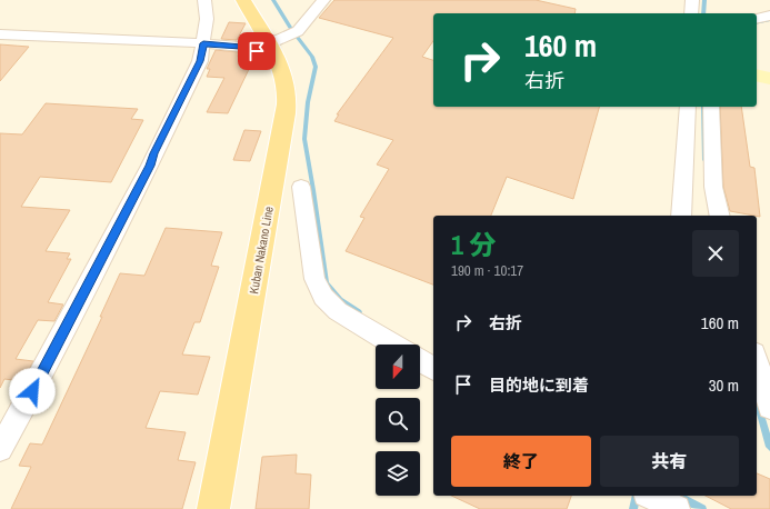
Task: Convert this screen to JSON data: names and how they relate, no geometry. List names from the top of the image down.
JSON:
{
  "streets": {
    "main road": ["Kuban Nakano Line"]
  },
  "north": "bottom",
  "page": {
    "turn": ["160 m", "右折"],
    "heading": ["1 分", "190 m · 10:17"],
    "list": [
      {
        "name": "右折",
        "value": "160 m"
      },
      {
        "name": "目的地に到着",
        "value": "30 m"
      }
    ],
    "buttons": ["終了", "共有"]
  }
}
